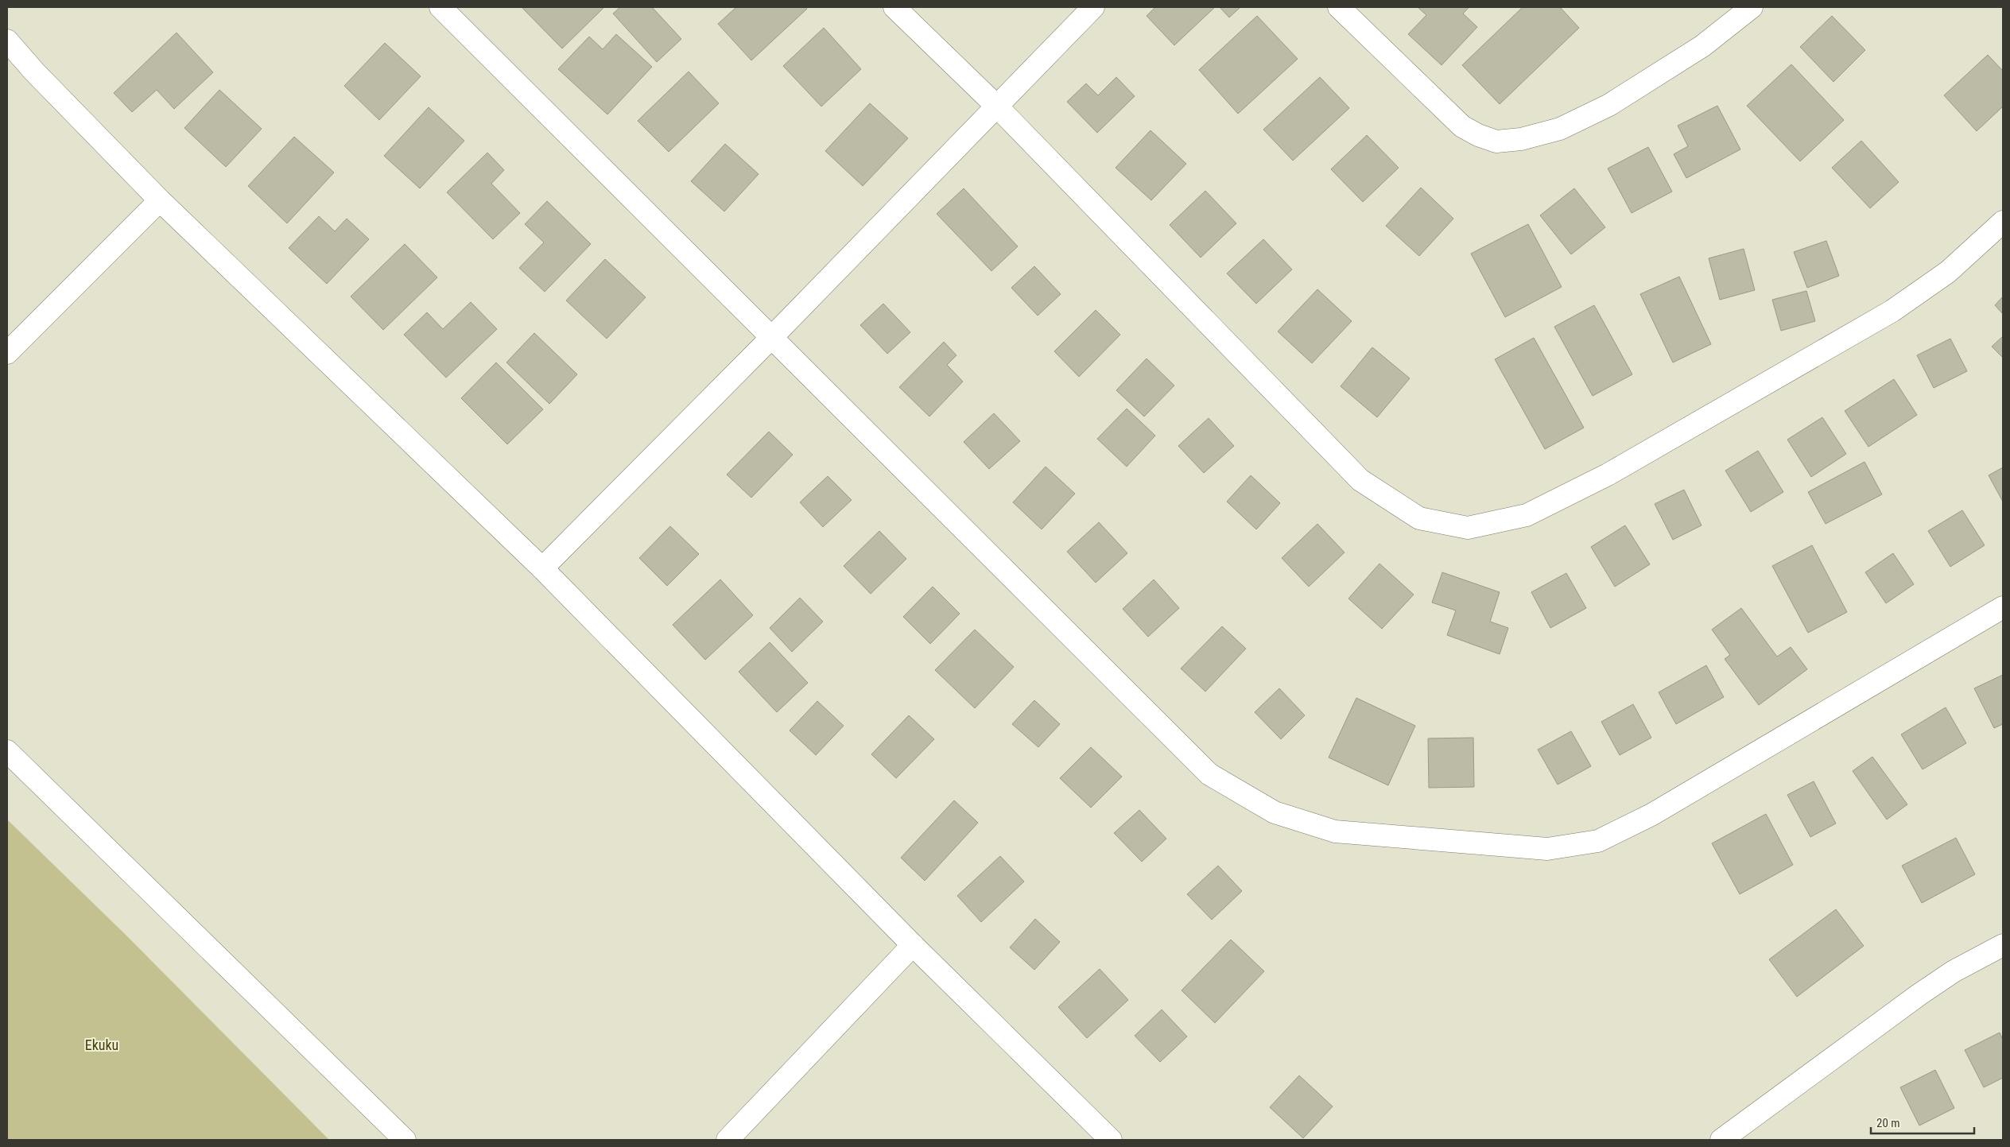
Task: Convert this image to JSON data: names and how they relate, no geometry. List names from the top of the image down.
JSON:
{
  "parks": ["Ekuku"],
  "scale_bar": "20 m"
}
